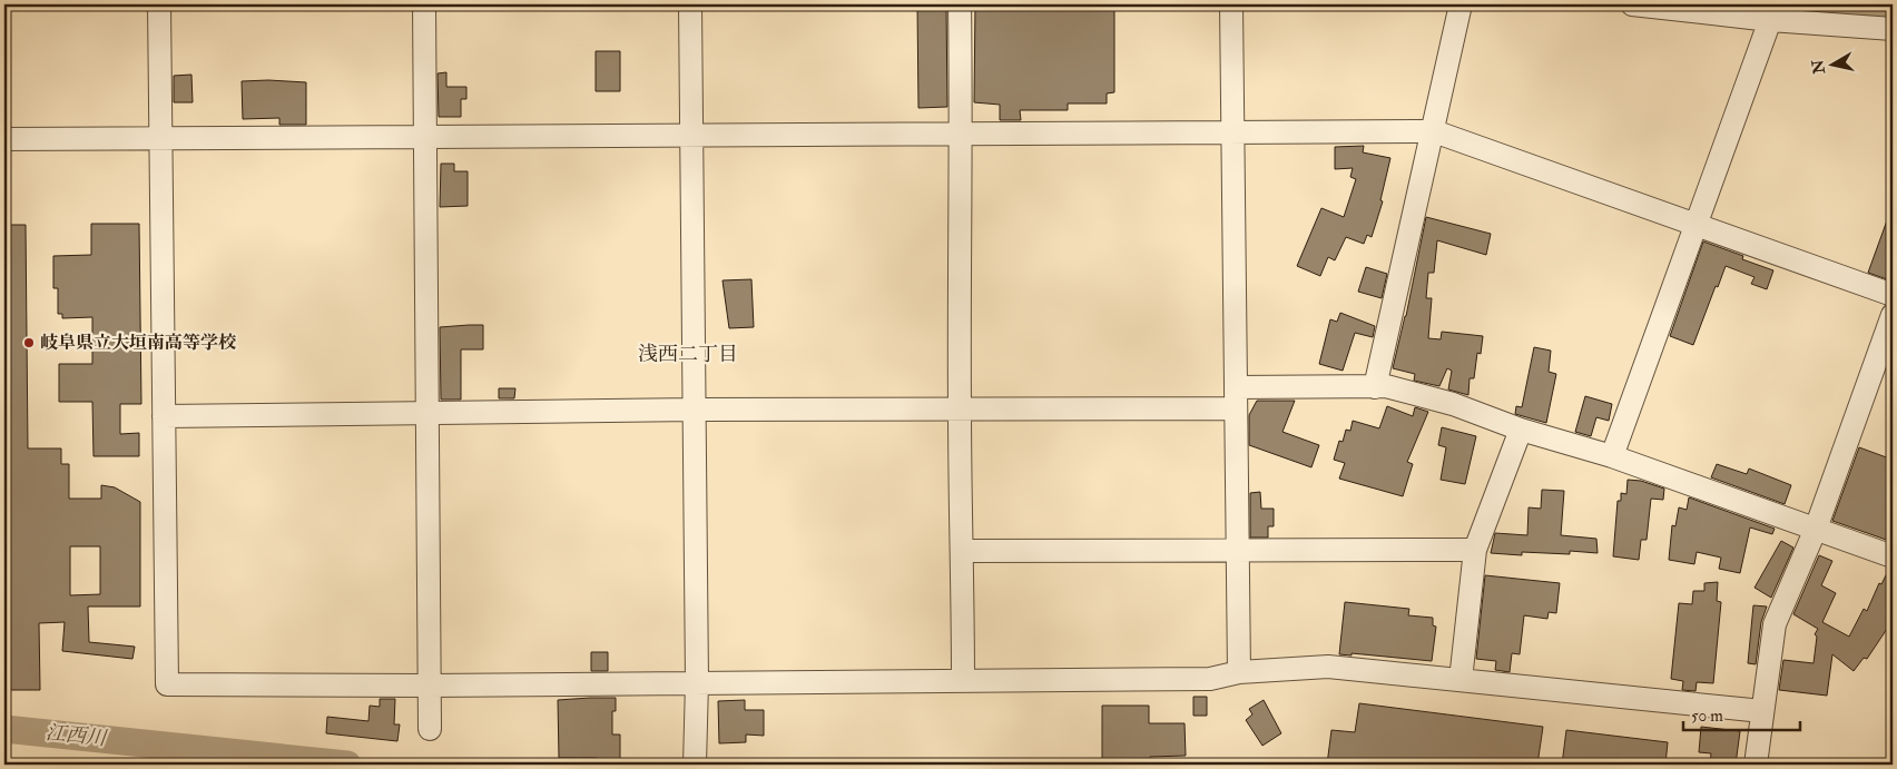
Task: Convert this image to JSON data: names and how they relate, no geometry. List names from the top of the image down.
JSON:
{
  "districts": ["浅西二丁目"],
  "water": ["江西川"],
  "places": ["岐阜県立大垣南高等学校"],
  "scale_bar": "50 m",
  "north": "left"
}
